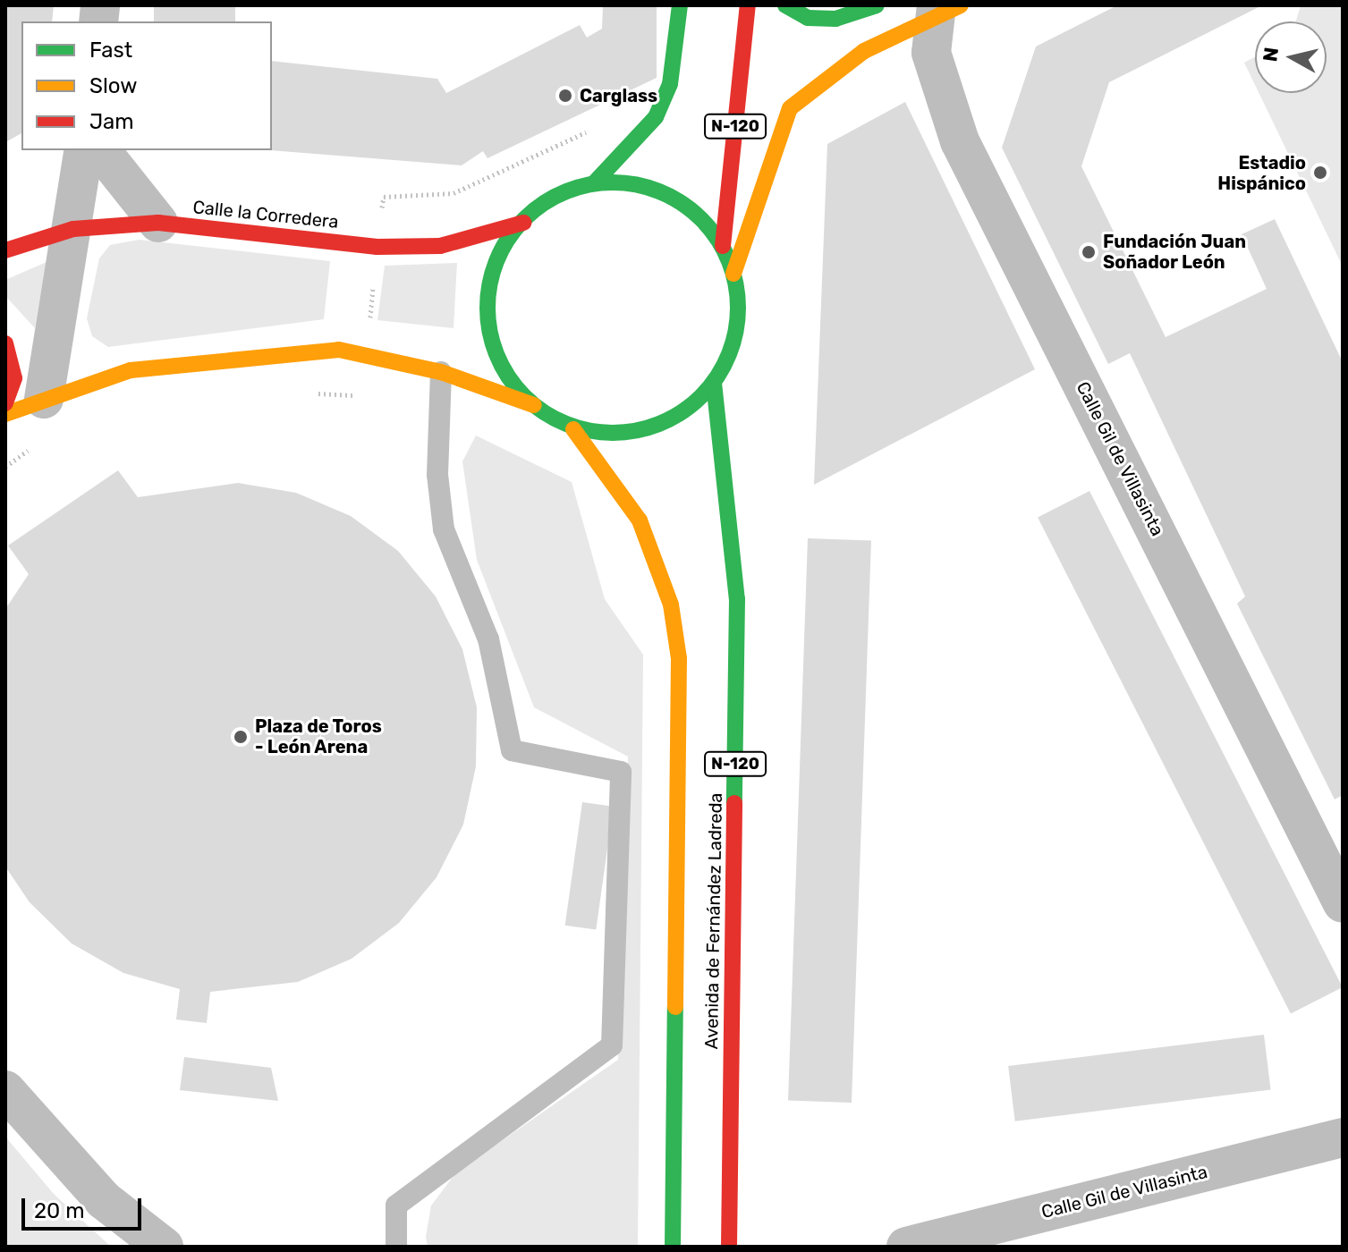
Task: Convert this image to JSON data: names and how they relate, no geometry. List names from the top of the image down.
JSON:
{
  "streets": {
    "main road": ["N-120", "Calle la Corredera", "Avenida de Fernández Ladreda"],
    "street": ["Calle Gil de Villasinta"]
  },
  "crossings": [
    ["N-120", "Calle la Corredera"],
    ["N-120", "Avenida de Fernández Ladreda"],
    ["Calle la Corredera", "Avenida de Fernández Ladreda"]
  ],
  "places": [
    "Carglass",
    "Estadio Hispánico",
    "Fundación Juan Soñador León",
    "Plaza de Toros - León Arena"
  ],
  "legend": ["Fast", "Slow", "Jam"],
  "scale_bar": "20 m",
  "north": "left"
}
